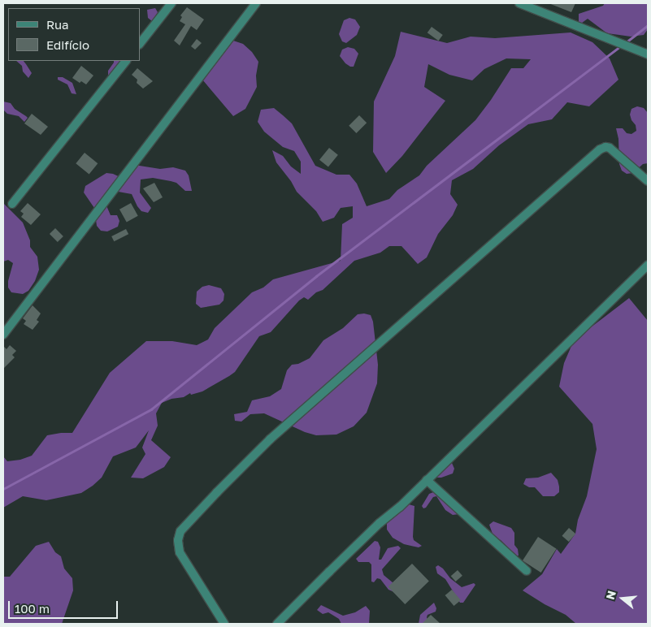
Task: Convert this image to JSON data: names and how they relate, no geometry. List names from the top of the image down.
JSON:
{
  "legend": ["Rua", "Edifício"],
  "scale_bar": "100 m",
  "north": "left"
}
